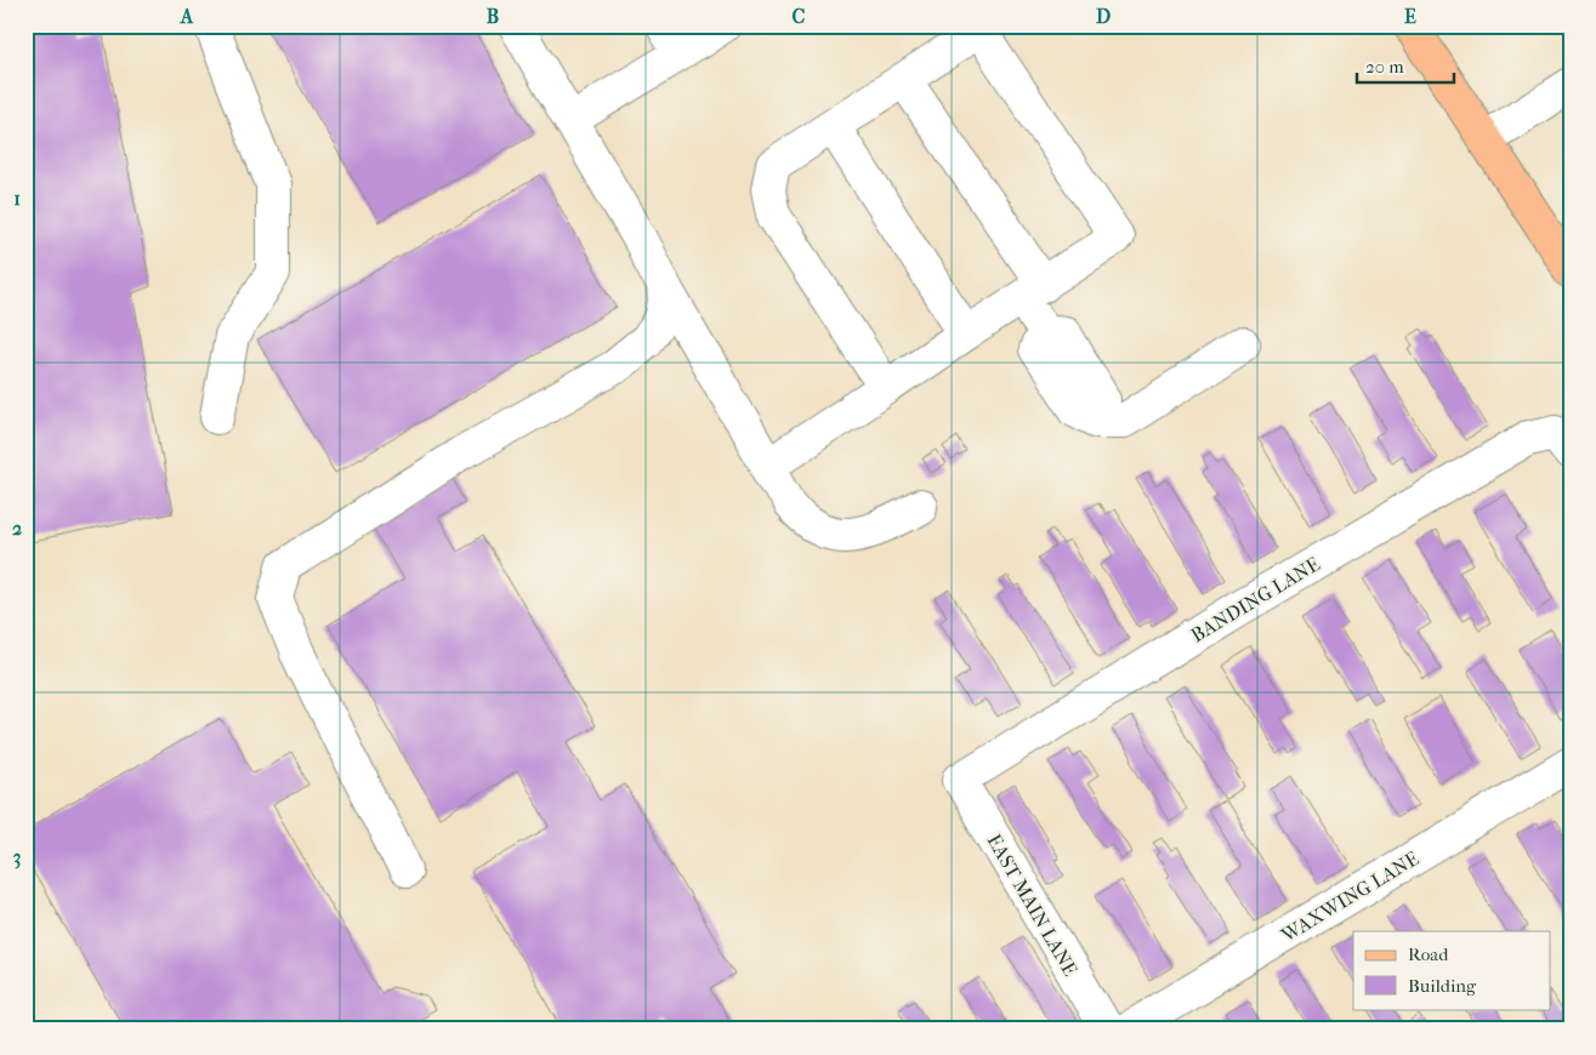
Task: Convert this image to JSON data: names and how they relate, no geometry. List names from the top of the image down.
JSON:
{
  "streets": {
    "street": ["BANDING LANE", "WAXWING LANE", "EAST MAIN LANE"]
  },
  "crossings": [
    ["BANDING LANE", "EAST MAIN LANE"]
  ],
  "legend": ["Road", "Building"],
  "scale_bar": "20 m",
  "grid": {
    "columns": [
      "A",
      "B",
      "C",
      "D",
      "E"
    ],
    "rows": ["1", "2", "3"]
  }
}
